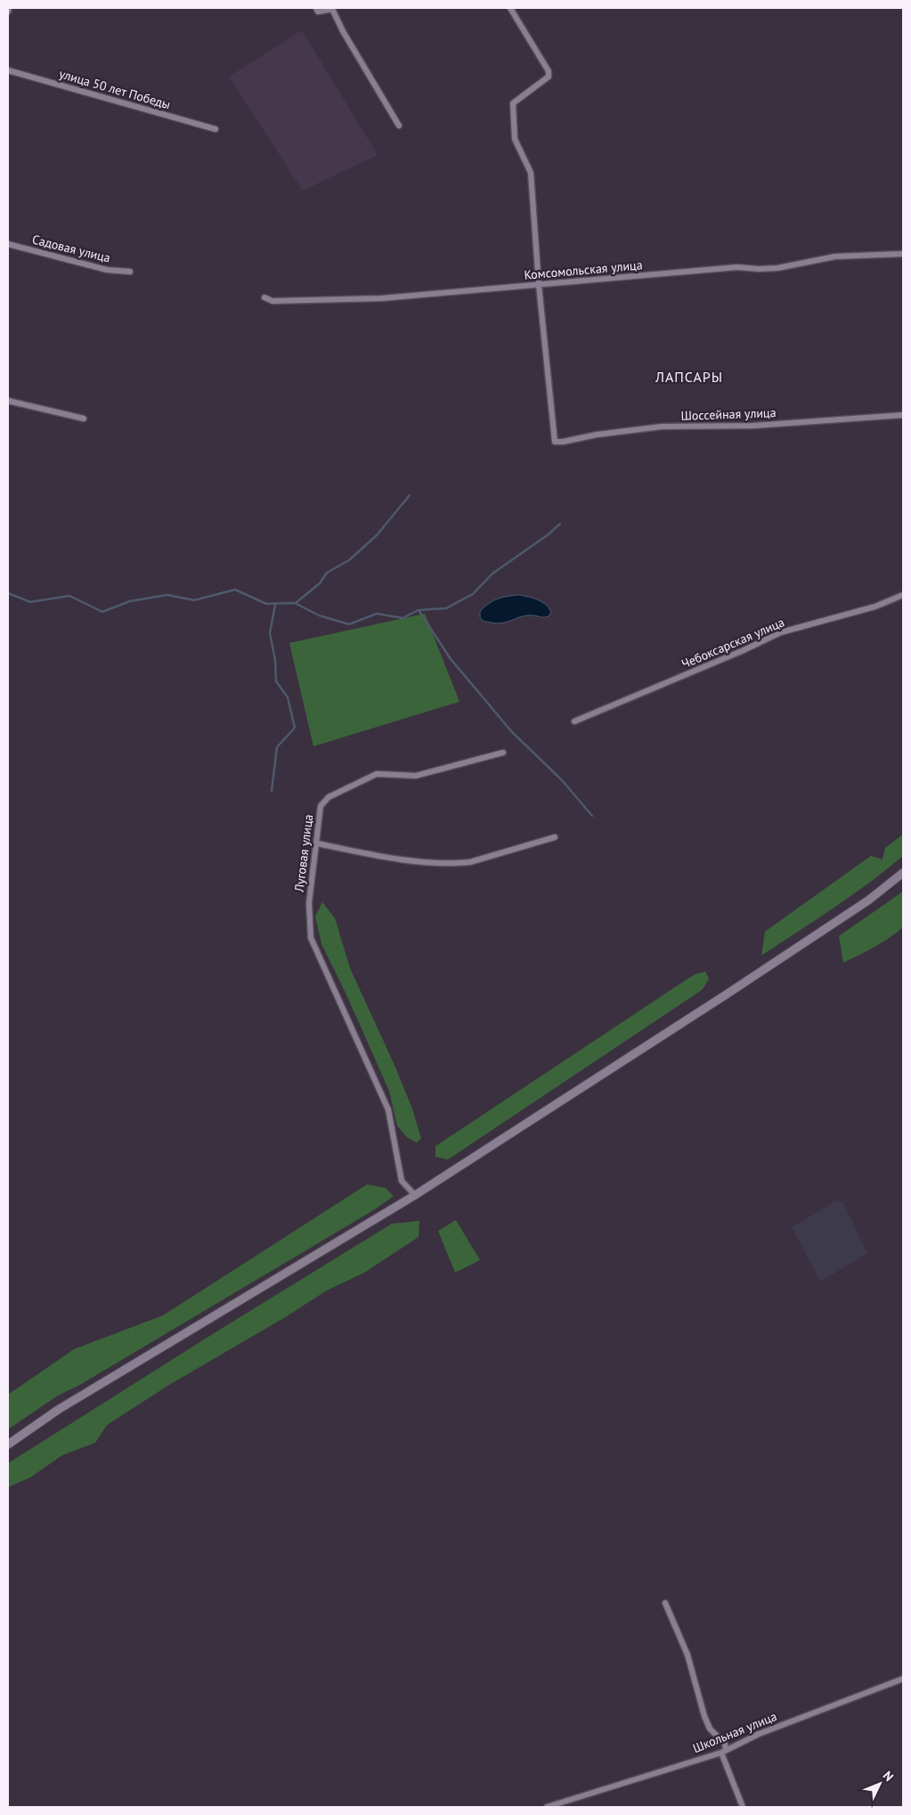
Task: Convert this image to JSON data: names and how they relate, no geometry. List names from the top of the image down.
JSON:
{
  "streets": {
    "street": [
      "улица 50 лет Победы",
      "Садовая улица",
      "Комсомольская улица",
      "Шоссейная улица",
      "Чебоксарская улица",
      "Луговая улица",
      "Школьная улица"
    ]
  },
  "crossings": [
    ["Комсомольская улица", "Шоссейная улица"]
  ],
  "districts": ["ЛАПСАРЫ"],
  "north": "top right"
}
